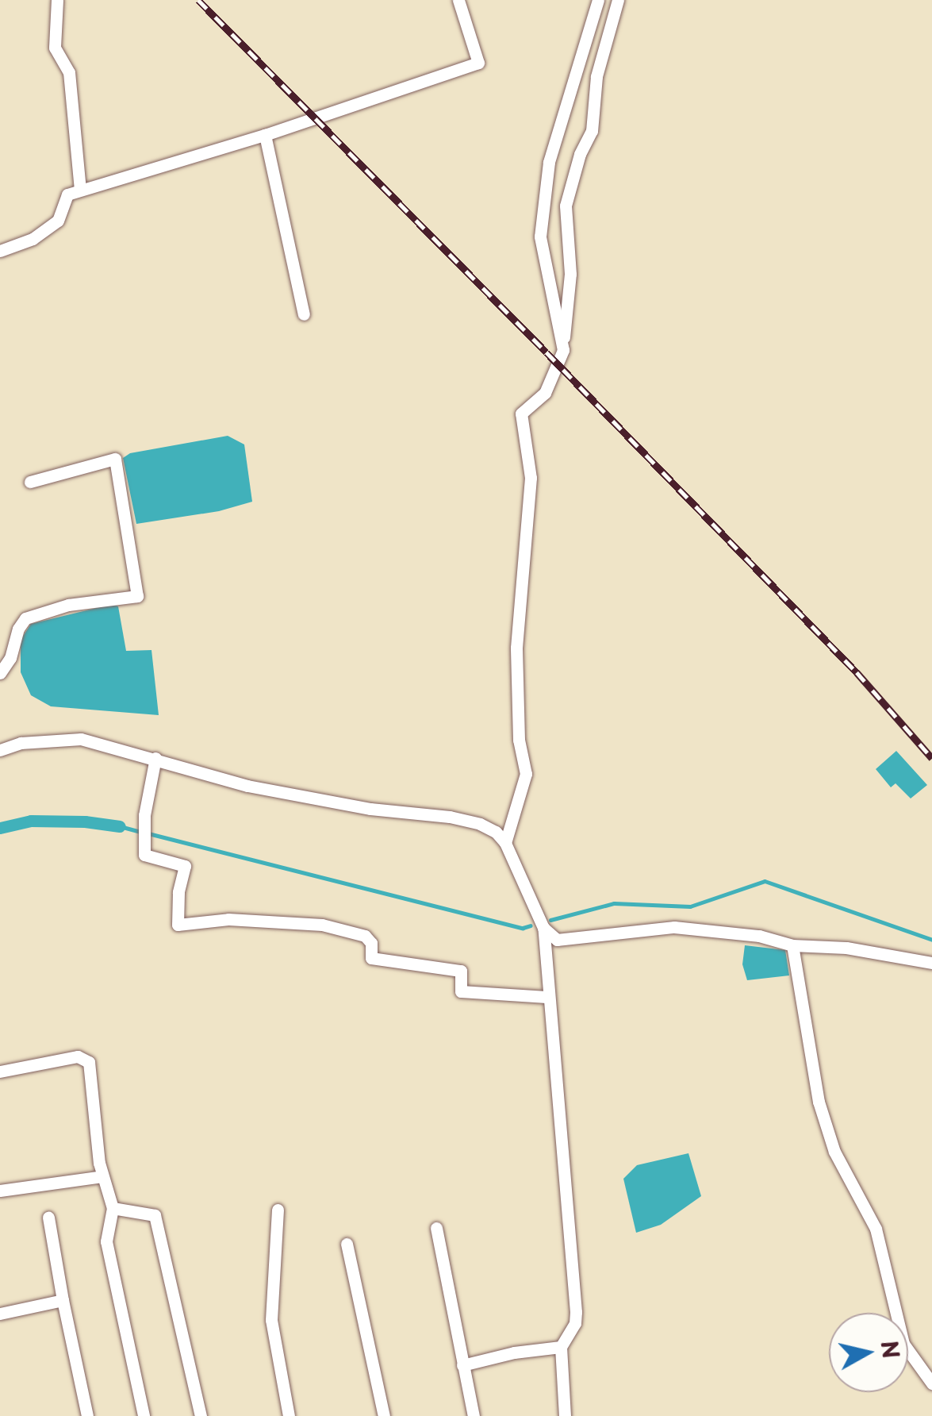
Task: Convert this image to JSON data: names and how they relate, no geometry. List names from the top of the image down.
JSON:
{
  "north": "right"
}
